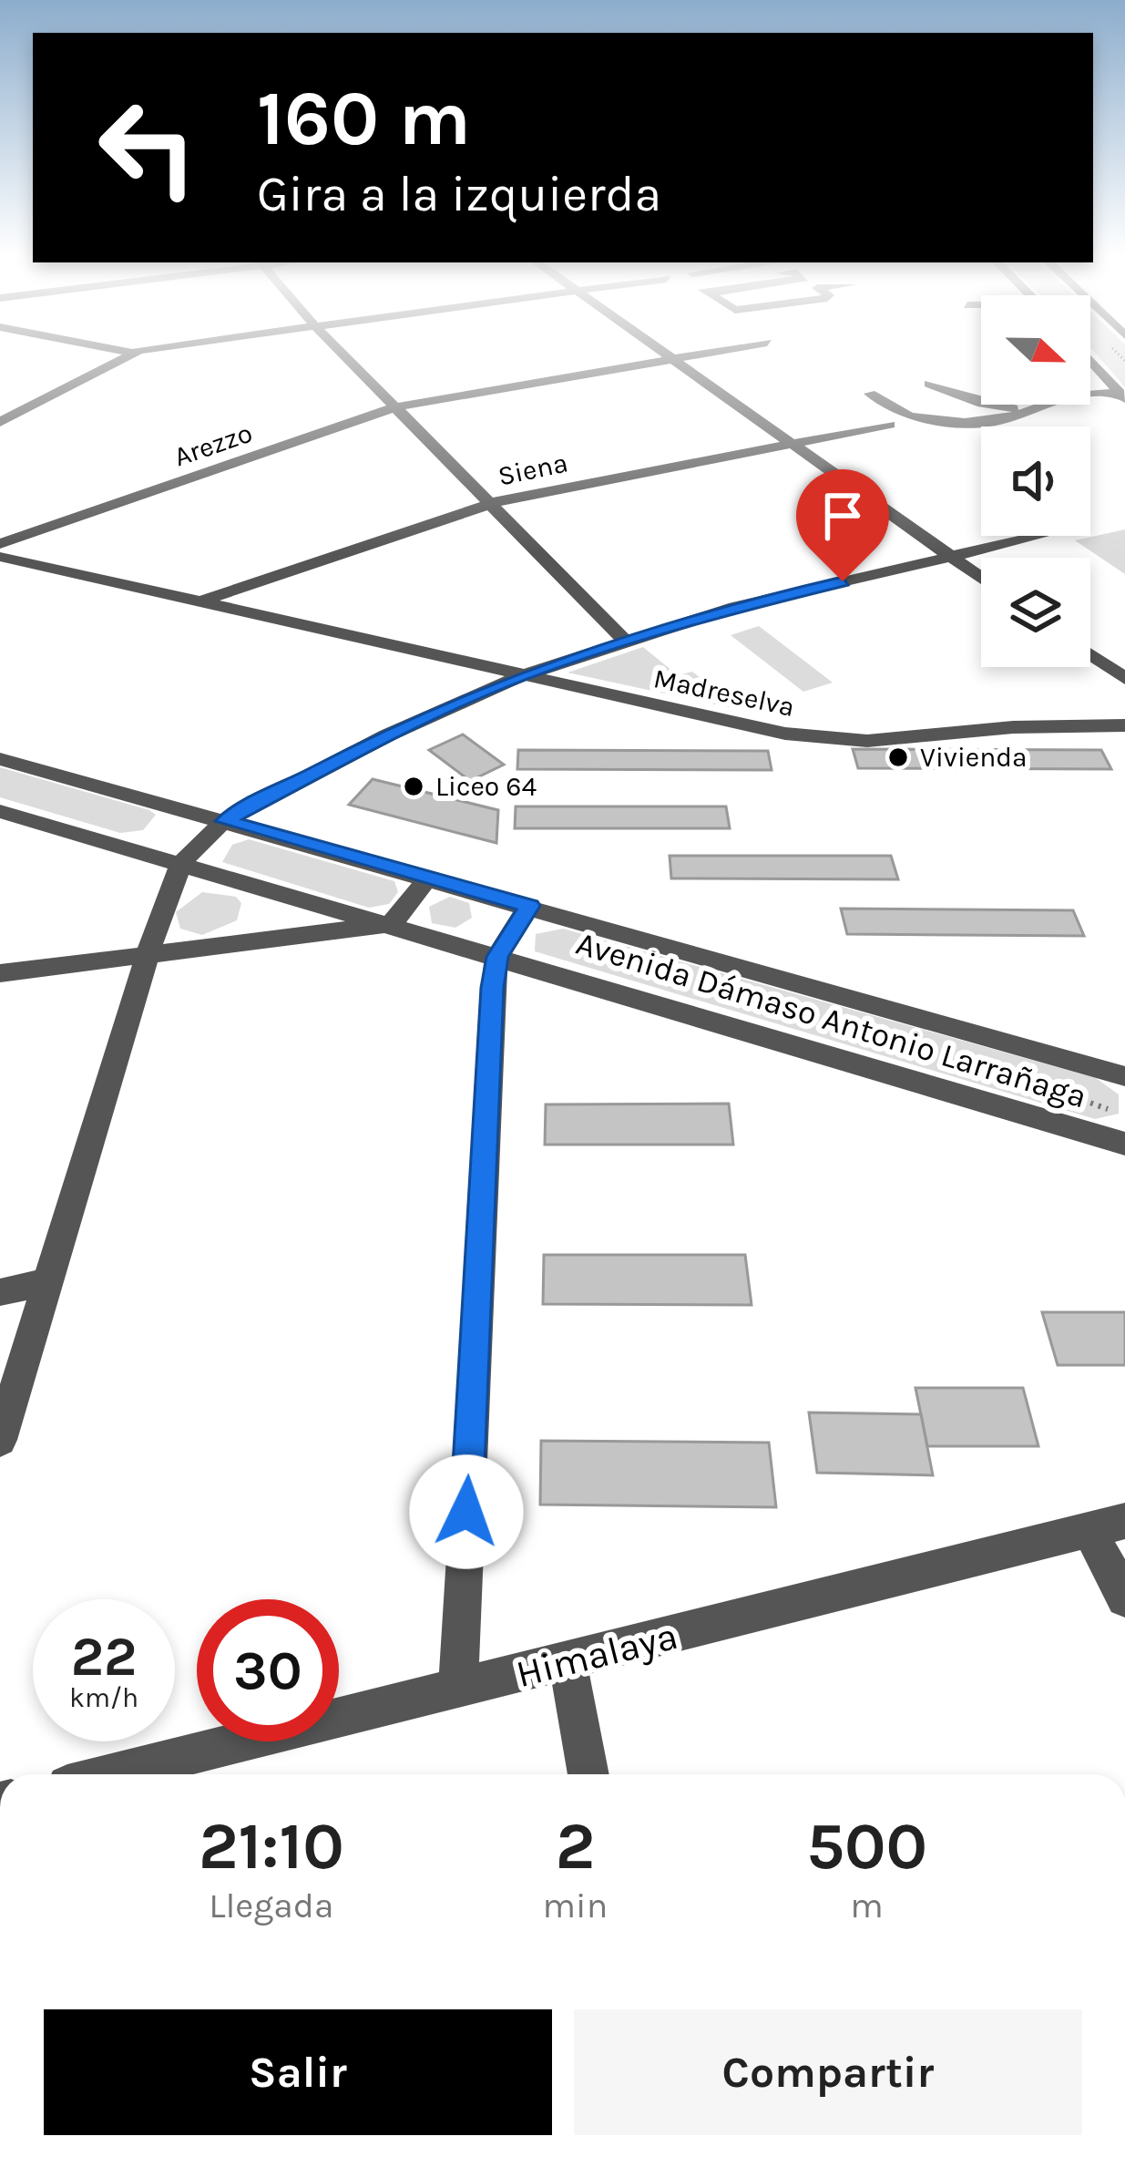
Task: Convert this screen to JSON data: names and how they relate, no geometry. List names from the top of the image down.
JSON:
{
  "streets": {
    "street": [
      "Arezzo",
      "Siena",
      "Madreselva",
      "Avenida Dámaso Antonio Larrañaga",
      "Himalaya"
    ]
  },
  "crossings": [
    ["Siena", "Madreselva"]
  ],
  "places": ["Vivienda", "Liceo 64"],
  "north": "right",
  "page": {
    "turn": ["160 m", "Gira a la izquierda"],
    "speed": "22 km/h",
    "limit": "30",
    "eta": [
      "21:10",
      "Llegada",
      "2",
      "min",
      "500",
      "m"
    ],
    "buttons": ["Salir", "Compartir"]
  }
}
